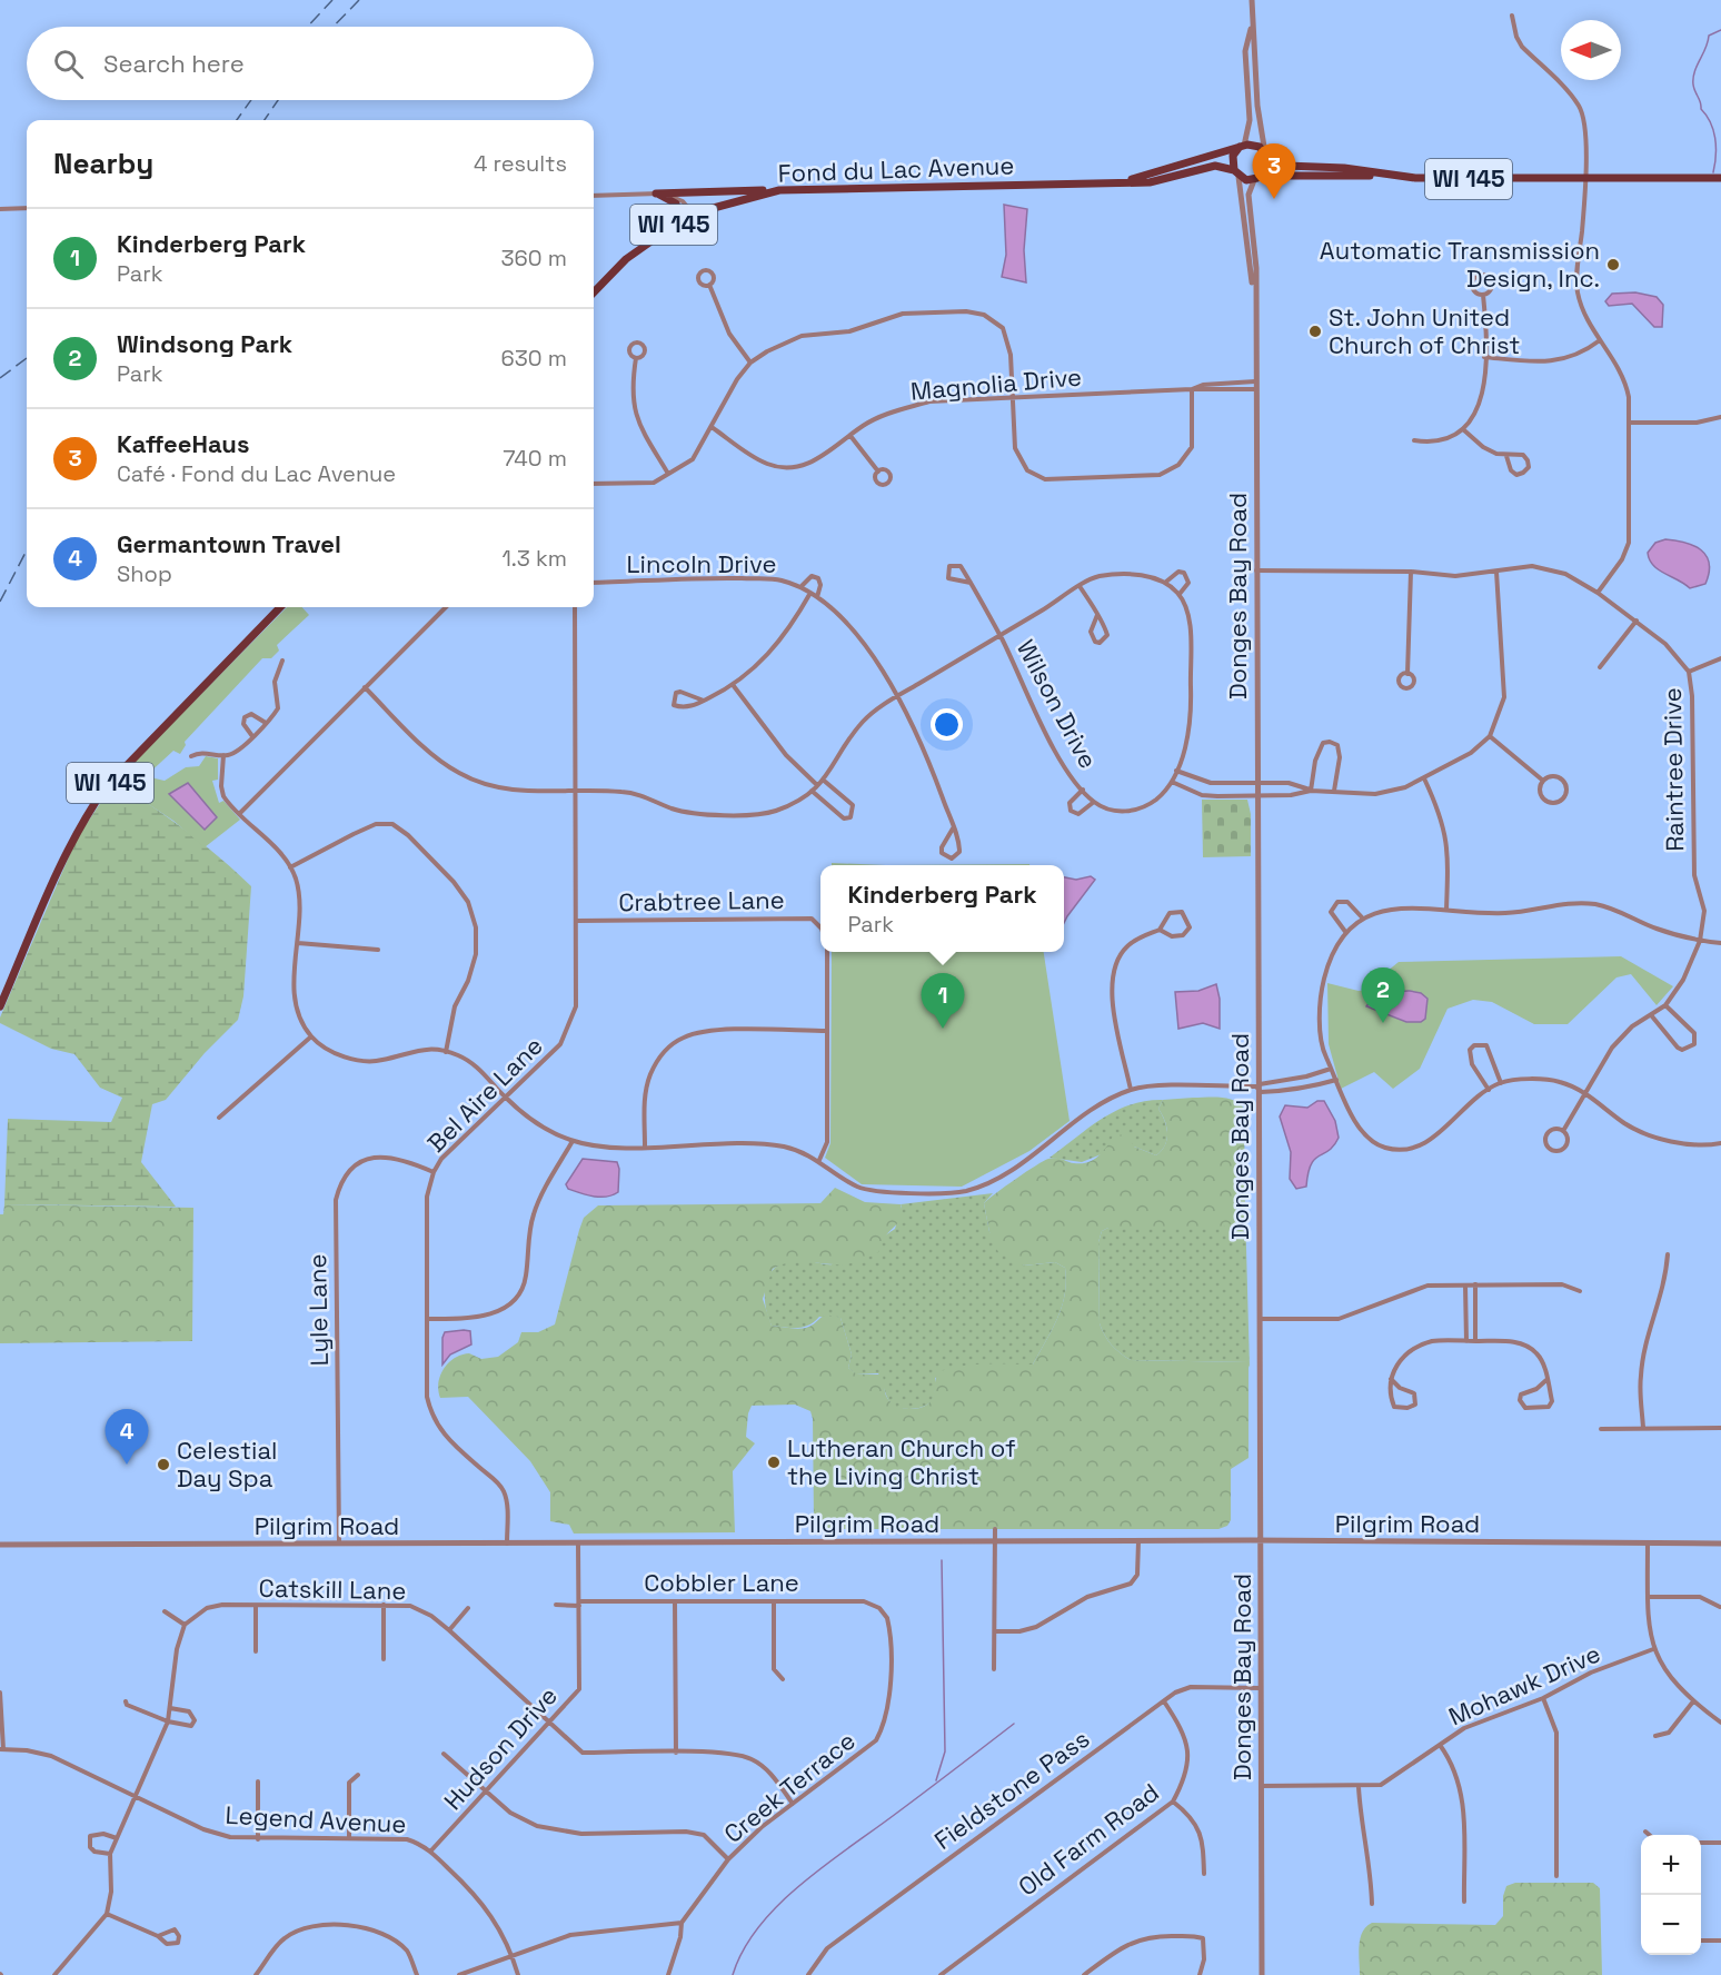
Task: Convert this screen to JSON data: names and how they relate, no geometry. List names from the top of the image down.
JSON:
{
  "streets": {
    "main road": ["Fond du Lac Avenue", "WI 145"],
    "street": [
      "Magnolia Drive",
      "Lincoln Drive",
      "Donges Bay Road",
      "Wilson Drive",
      "Raintree Drive",
      "Crabtree Lane",
      "Bel Aire Lane",
      "Lyle Lane",
      "Pilgrim Road",
      "Cobbler Lane",
      "Catskill Lane",
      "Mohawk Drive",
      "Hudson Drive",
      "Creek Terrace",
      "Fieldstone Pass",
      "Legend Avenue",
      "Old Farm Road"
    ]
  },
  "crossings": [
    ["Fond du Lac Avenue", "WI 145"],
    ["Fond du Lac Avenue", "Donges Bay Road"],
    ["WI 145", "Donges Bay Road"],
    ["Magnolia Drive", "Donges Bay Road"],
    ["Donges Bay Road", "Raintree Drive"],
    ["Donges Bay Road", "Pilgrim Road"],
    ["Donges Bay Road", "Mohawk Drive"],
    ["Donges Bay Road", "Fieldstone Pass"],
    ["Crabtree Lane", "Bel Aire Lane"],
    ["Bel Aire Lane", "Lyle Lane"],
    ["Bel Aire Lane", "Pilgrim Road"],
    ["Lyle Lane", "Pilgrim Road"],
    ["Pilgrim Road", "Hudson Drive"],
    ["Cobbler Lane", "Hudson Drive"],
    ["Cobbler Lane", "Creek Terrace"],
    ["Catskill Lane", "Hudson Drive"],
    ["Catskill Lane", "Creek Terrace"],
    ["Hudson Drive", "Legend Avenue"],
    ["Fieldstone Pass", "Old Farm Road"]
  ],
  "places": [
    "Automatic Transmission Design, Inc.",
    "St. John United Church of Christ",
    "Lutheran Church of the Living Christ",
    "Celestial Day Spa"
  ],
  "north": "left",
  "page": {
    "search": "Search here",
    "heading": ["Nearby", "4 results"],
    "pins": [
      "3",
      "2",
      "1",
      "4"
    ],
    "list": [
      {
        "mark": "1",
        "name": "Kinderberg Park",
        "note": "Park",
        "value": "360 m"
      },
      {
        "mark": "2",
        "name": "Windsong Park",
        "note": "Park",
        "value": "630 m"
      },
      {
        "mark": "3",
        "name": "KaffeeHaus",
        "note": "Café · Fond du Lac Avenue",
        "value": "740 m"
      },
      {
        "mark": "4",
        "name": "Germantown Travel",
        "note": "Shop",
        "value": "1.3 km"
      }
    ],
    "popup": ["Kinderberg Park", "Park"],
    "map_buttons": ["+", "−"]
  }
}
